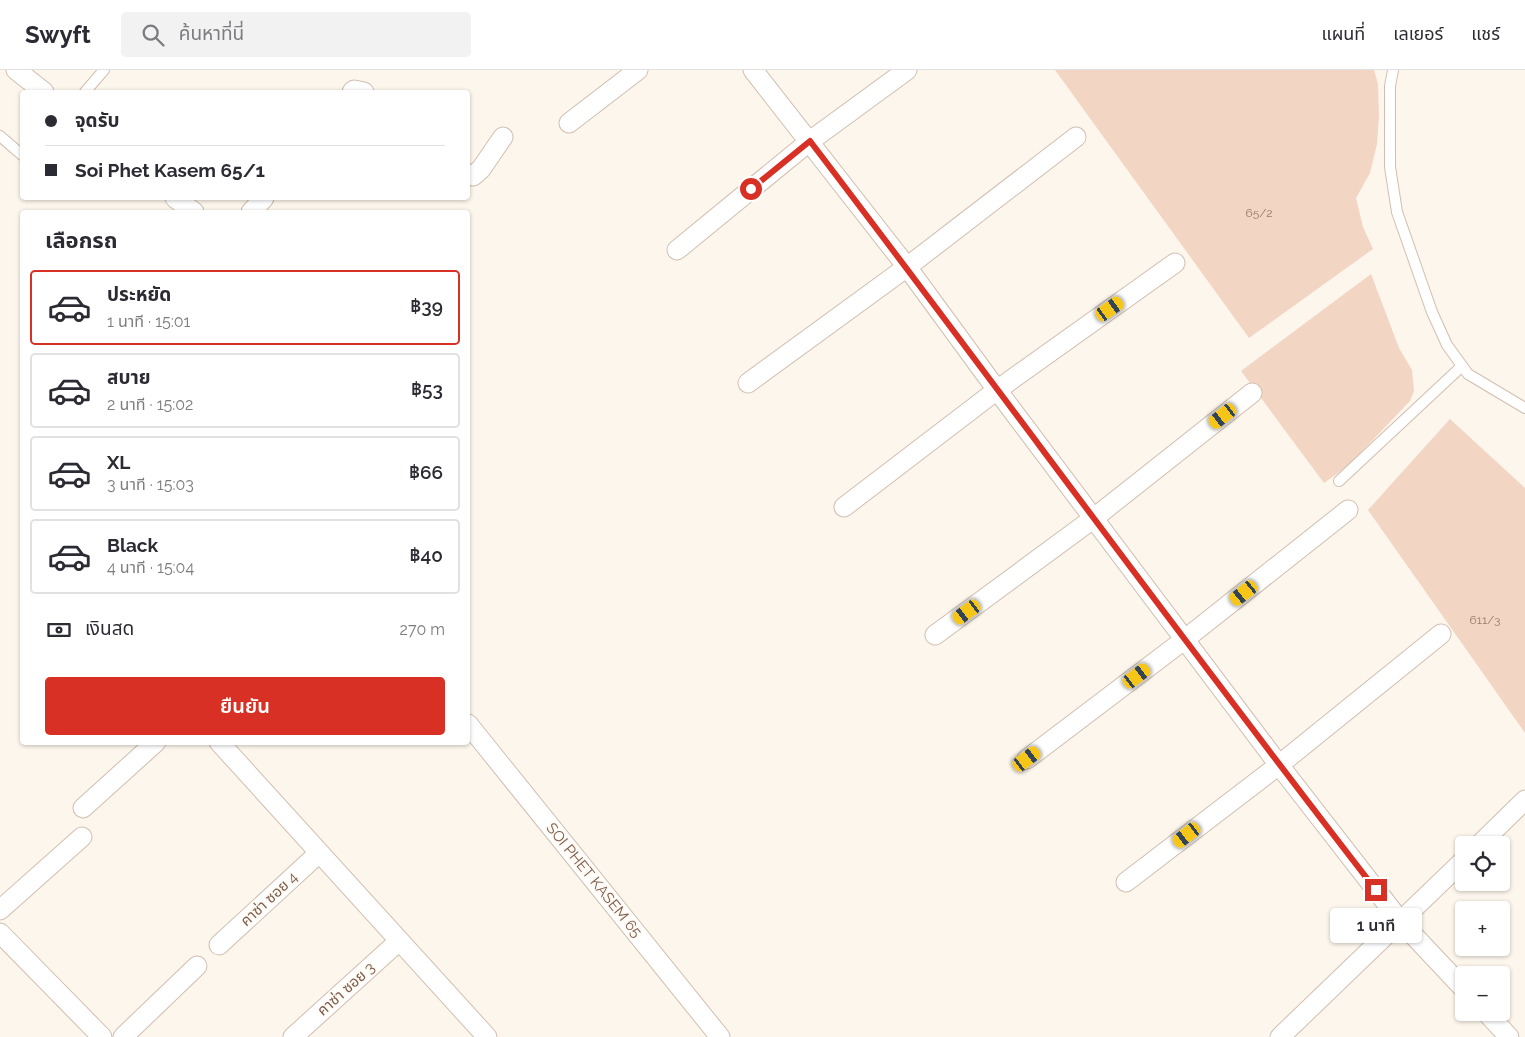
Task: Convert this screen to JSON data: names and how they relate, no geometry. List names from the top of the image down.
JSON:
{
  "streets": {
    "street": ["SOI PHET KASEM 65", "คาซ่า ซอย 4", "คาซ่า ซอย 3"]
  },
  "house_numbers": ["65/2", "611/3"],
  "page": {
    "header": "Swyft",
    "search": "ค้นหาที่นี่",
    "nav": ["แผนที่", "เลเยอร์", "แชร์"],
    "banner": ["จุดรับ", "Soi Phet Kasem 65/1"],
    "heading": "เลือกรถ",
    "list": [
      {
        "name": "ประหยัด",
        "note": "1 นาที · 15:01",
        "value": "฿39"
      },
      {
        "name": "สบาย",
        "note": "2 นาที · 15:02",
        "value": "฿53"
      },
      {
        "name": "XL",
        "note": "3 นาที · 15:03",
        "value": "฿66"
      },
      {
        "name": "Black",
        "note": "4 นาที · 15:04",
        "value": "฿40"
      }
    ],
    "pay": ["เงินสด", "270 m"],
    "buttons": "ยืนยัน",
    "map_buttons": ["+", "−"],
    "bubble": "1 นาที"
  }
}
